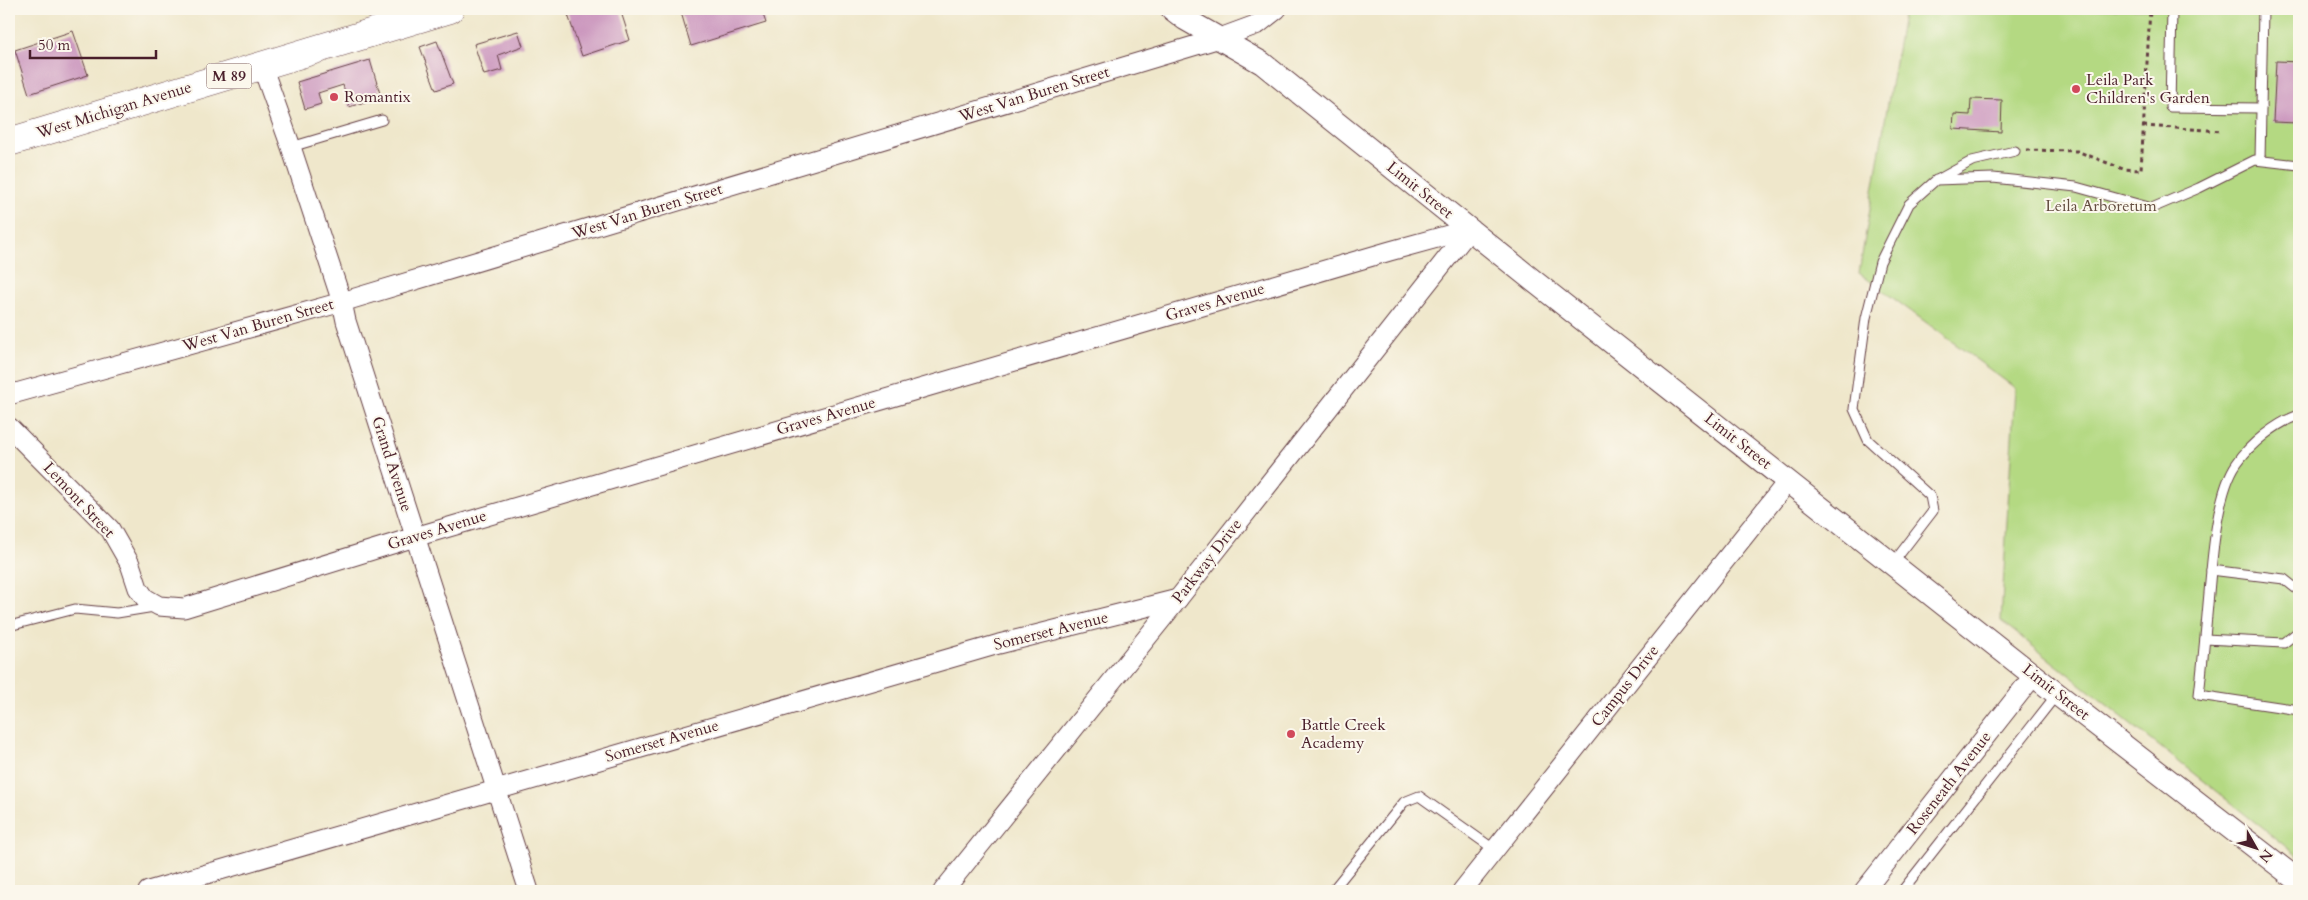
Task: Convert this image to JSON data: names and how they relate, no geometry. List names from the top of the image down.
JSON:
{
  "streets": {
    "highway": ["M 89", "West Michigan Avenue"],
    "street": [
      "West Van Buren Street",
      "Limit Street",
      "Graves Avenue",
      "Grand Avenue",
      "Lemont Street",
      "Parkway Drive",
      "Somerset Avenue",
      "Campus Drive",
      "Roseneath Avenue"
    ]
  },
  "crossings": [
    ["West Van Buren Street", "Limit Street"],
    ["West Van Buren Street", "Grand Avenue"],
    ["West Michigan Avenue", "Grand Avenue"],
    ["Limit Street", "Graves Avenue"],
    ["Limit Street", "Parkway Drive"],
    ["Limit Street", "Campus Drive"],
    ["Limit Street", "Roseneath Avenue"],
    ["Graves Avenue", "Grand Avenue"],
    ["Graves Avenue", "Lemont Street"],
    ["Graves Avenue", "Parkway Drive"],
    ["Grand Avenue", "Somerset Avenue"],
    ["Parkway Drive", "Somerset Avenue"]
  ],
  "parks": ["Leila Arboretum"],
  "places": ["Leila Park Children's Garden", "Romantix", "Battle Creek Academy"],
  "scale_bar": "50 m",
  "north": "bottom right"
}
